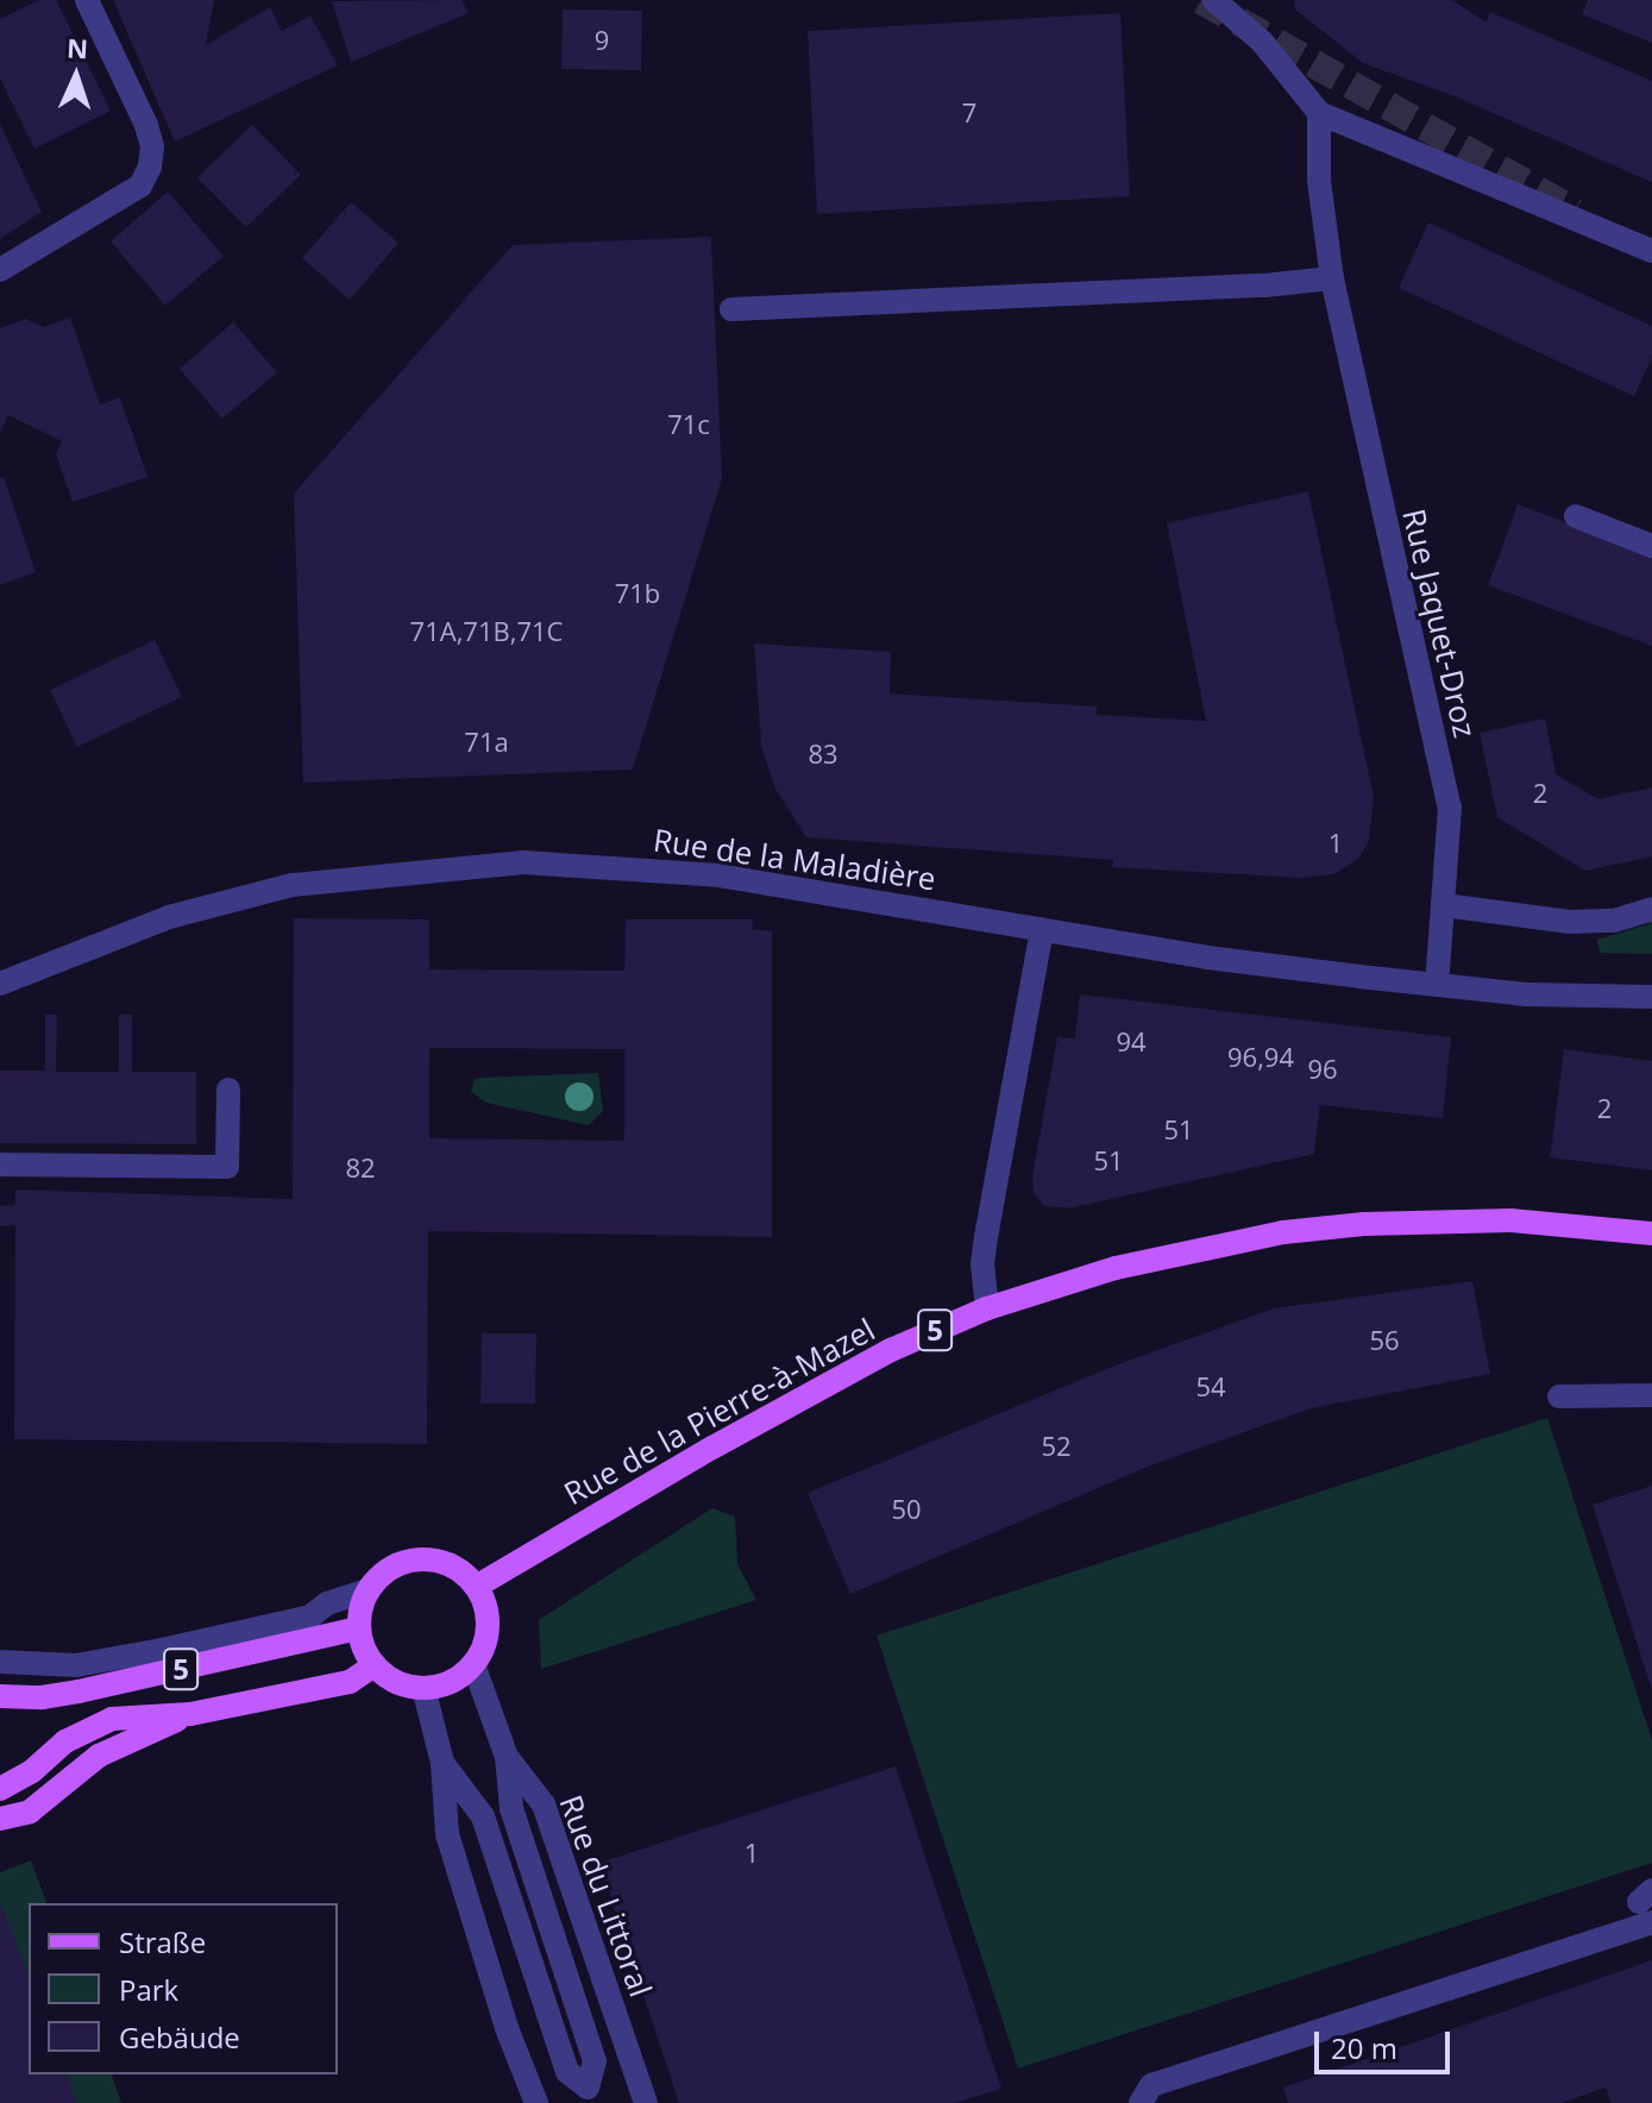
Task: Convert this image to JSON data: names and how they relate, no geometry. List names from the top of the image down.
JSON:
{
  "streets": {
    "main road": ["5", "Rue de la Pierre-à-Mazel"],
    "street": ["Rue Jaquet-Droz", "Rue de la Maladière", "Rue du Littoral"]
  },
  "crossings": [
    ["Rue Jaquet-Droz", "Rue de la Maladière"],
    ["5", "Rue de la Pierre-à-Mazel"],
    ["5", "Rue du Littoral"],
    ["Rue de la Pierre-à-Mazel", "Rue du Littoral"]
  ],
  "house_numbers": [
    "9",
    "7",
    "71c",
    "71b",
    "71A,71B,71C",
    "71a",
    "83",
    "2",
    "1",
    "94",
    "96,94",
    "96",
    "2",
    "51",
    "51",
    "82",
    "56",
    "54",
    "52",
    "50",
    "1"
  ],
  "legend": ["Straße", "Park", "Gebäude"],
  "scale_bar": "20 m",
  "north": "top"
}
